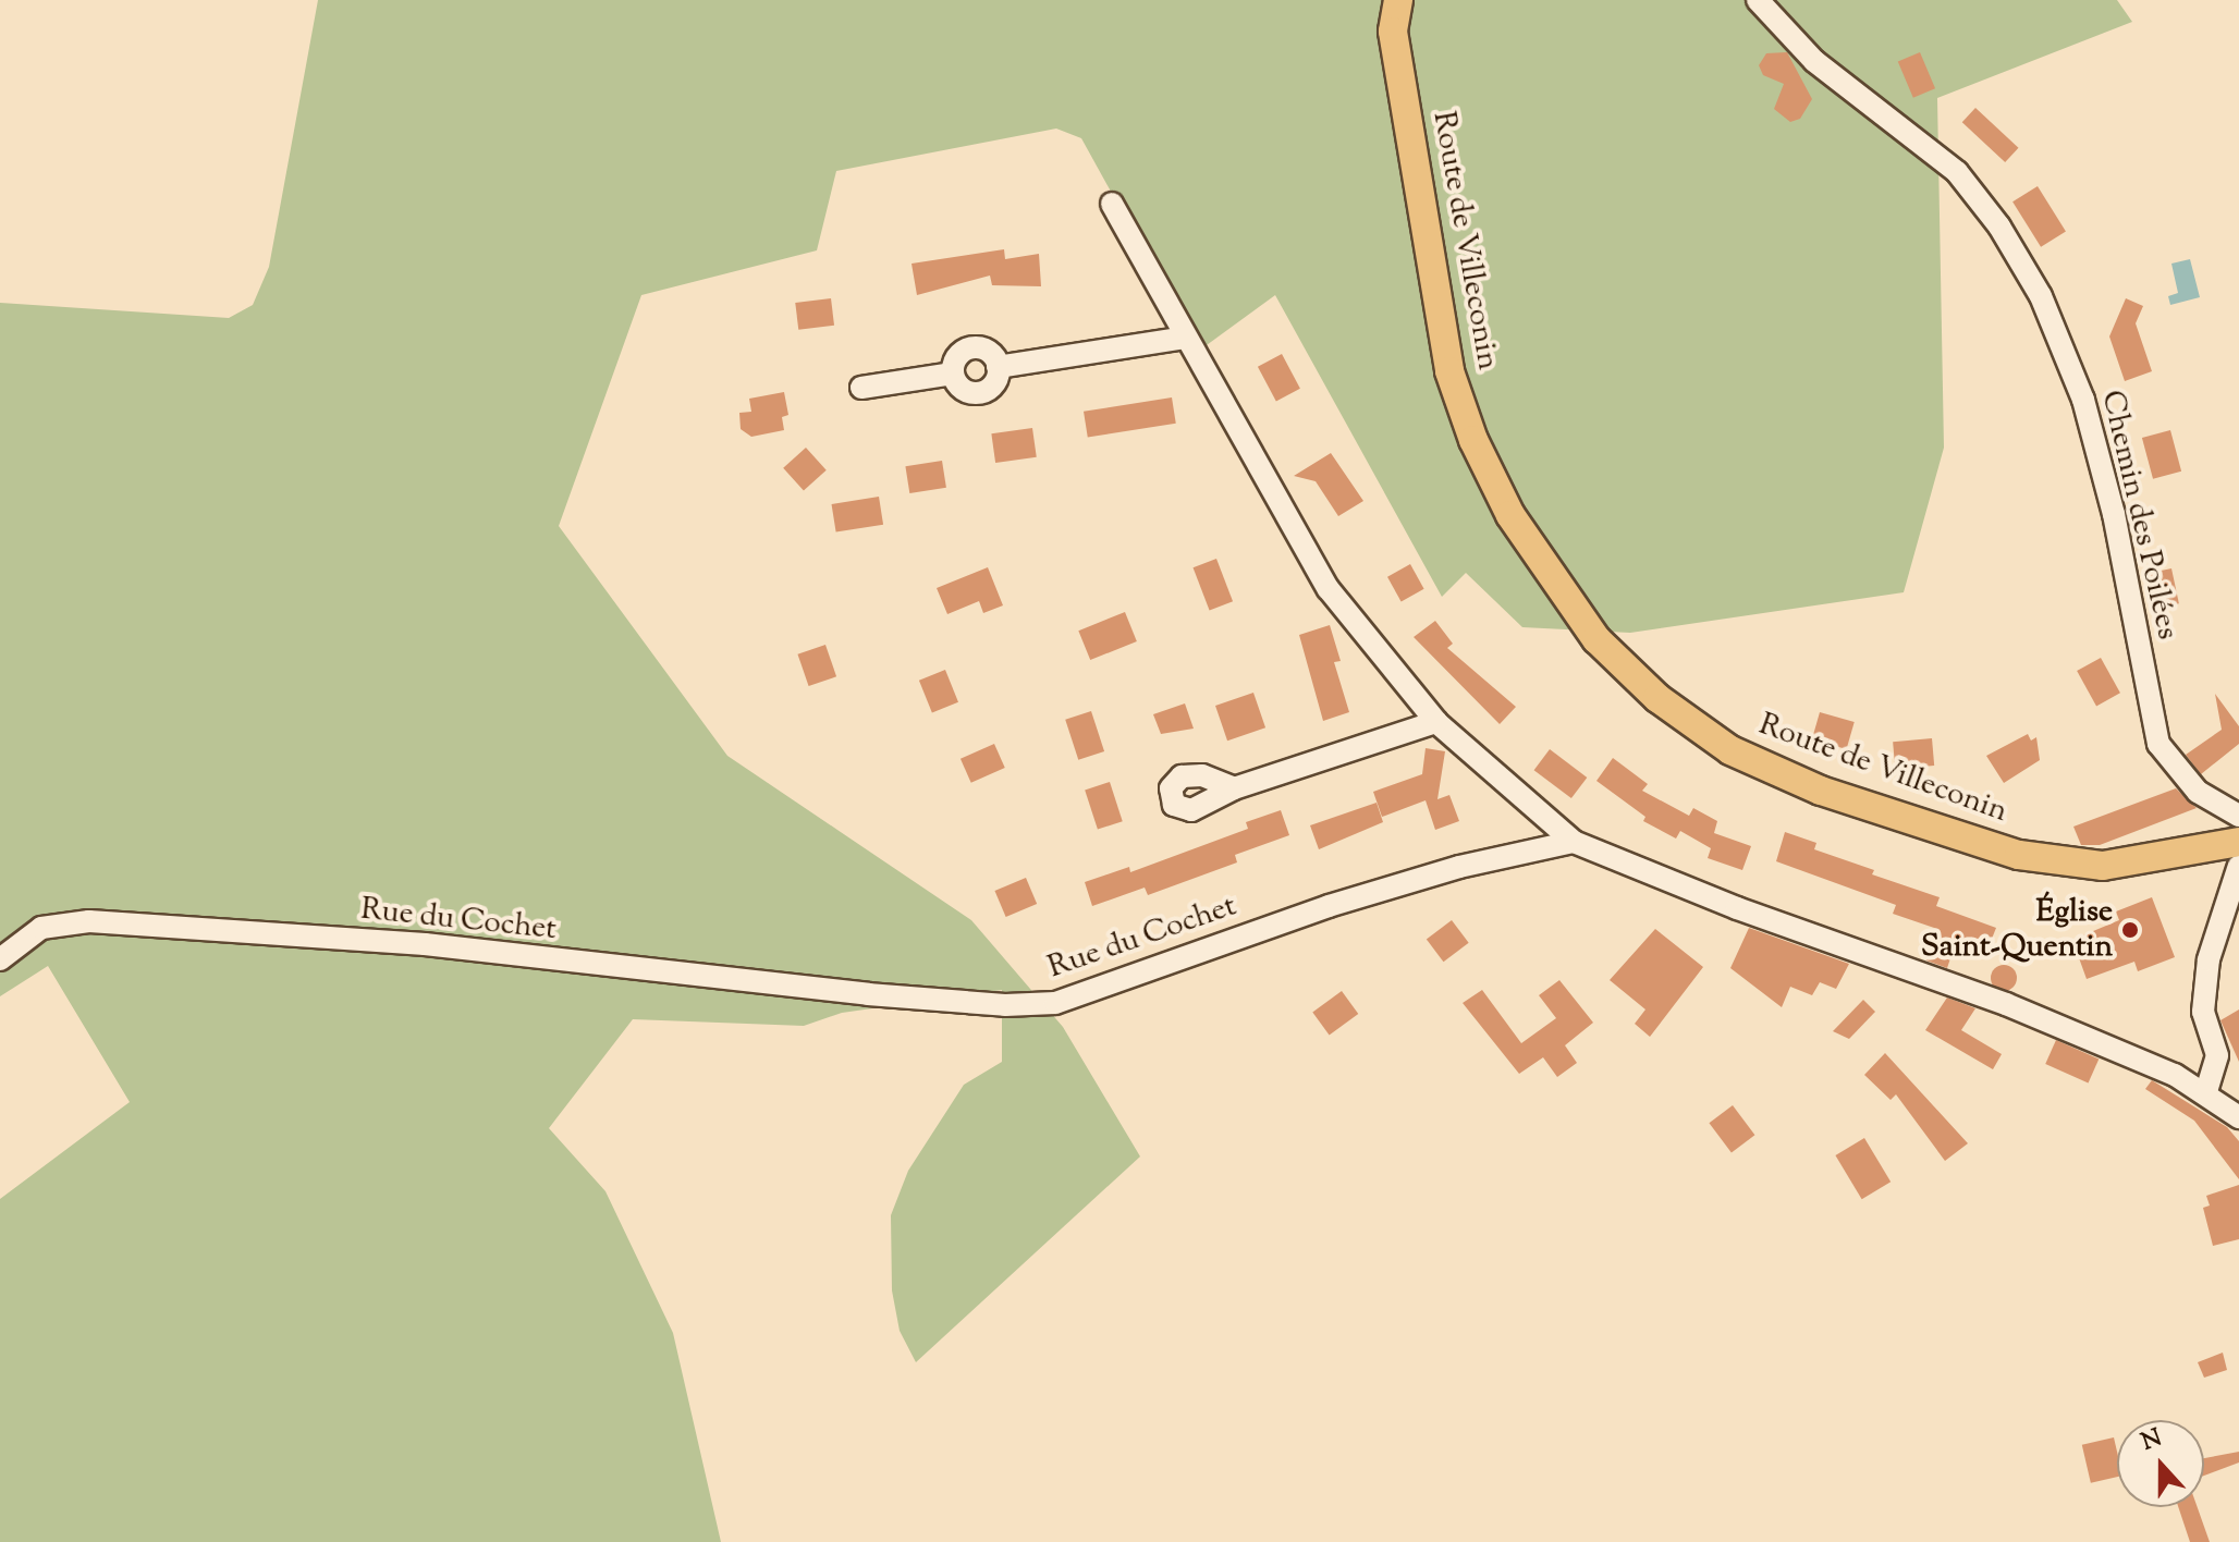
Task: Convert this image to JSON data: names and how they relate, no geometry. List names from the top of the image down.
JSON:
{
  "streets": {
    "main road": ["Route de Villeconin"],
    "street": ["Chemin des Poilées", "Rue du Cochet"]
  },
  "places": ["Église Saint-Quentin"],
  "north": "top"
}
